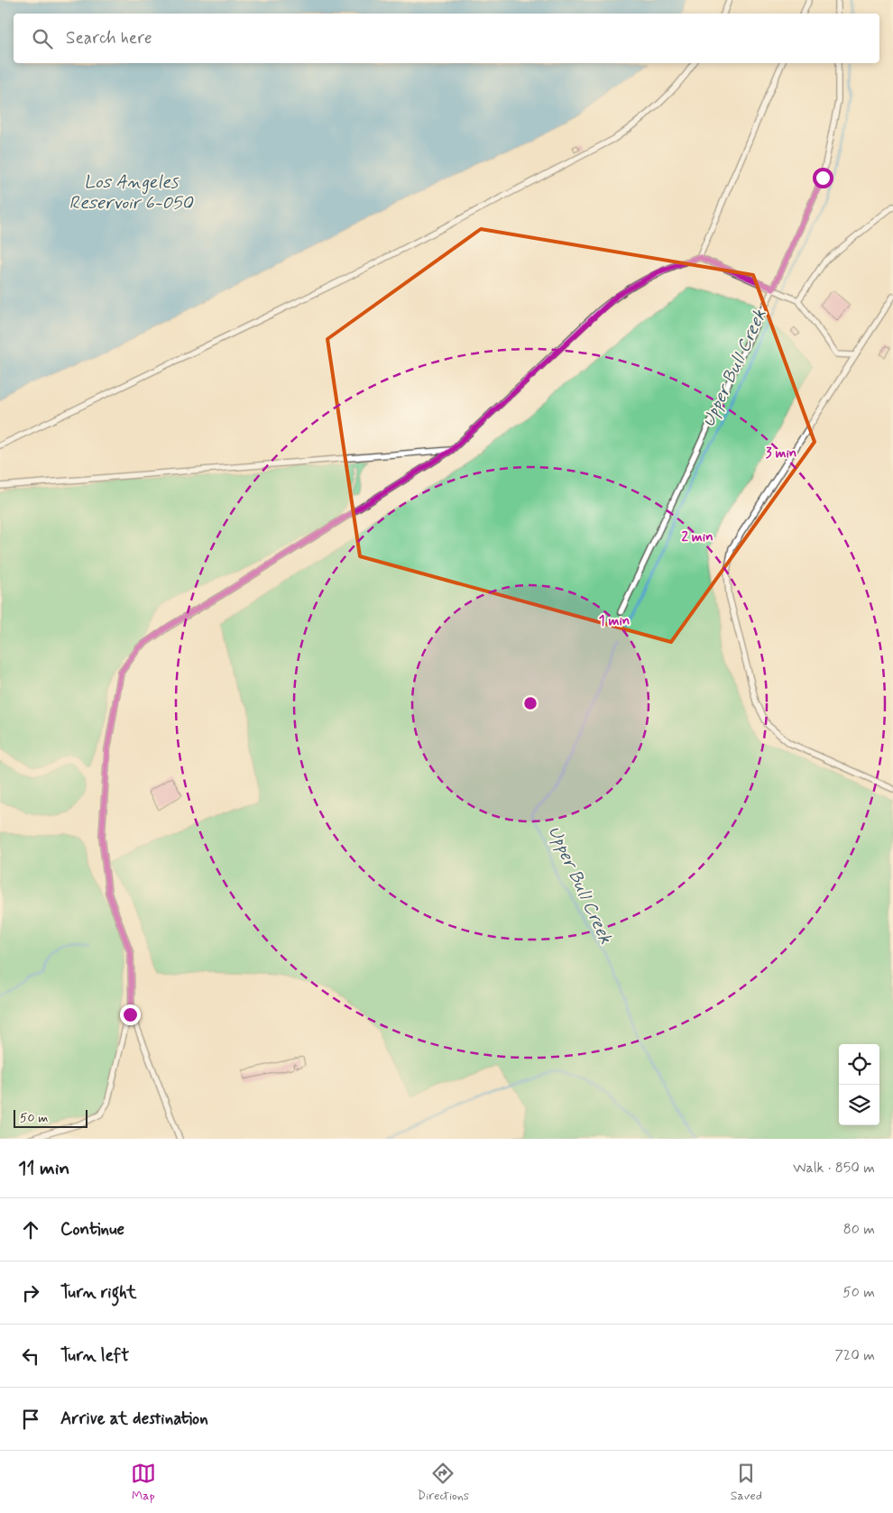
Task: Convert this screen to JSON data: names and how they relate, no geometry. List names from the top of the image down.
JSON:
{
  "water": ["Los Angeles Reservoir 6-050", "Upper Bull Creek"],
  "scale_bar": "50 m",
  "page": {
    "search": "Search here",
    "scale": "50 m",
    "heading": ["11 min", "Walk · 850 m"],
    "list": [
      ["Continue", "80 m"],
      ["Turn right", "50 m"],
      ["Turn left", "720 m"],
      "Arrive at destination"
    ],
    "nav": ["Map", "Directions", "Saved"]
  },
  "rings": ["3 min", "2 min", "1 min"]
}
